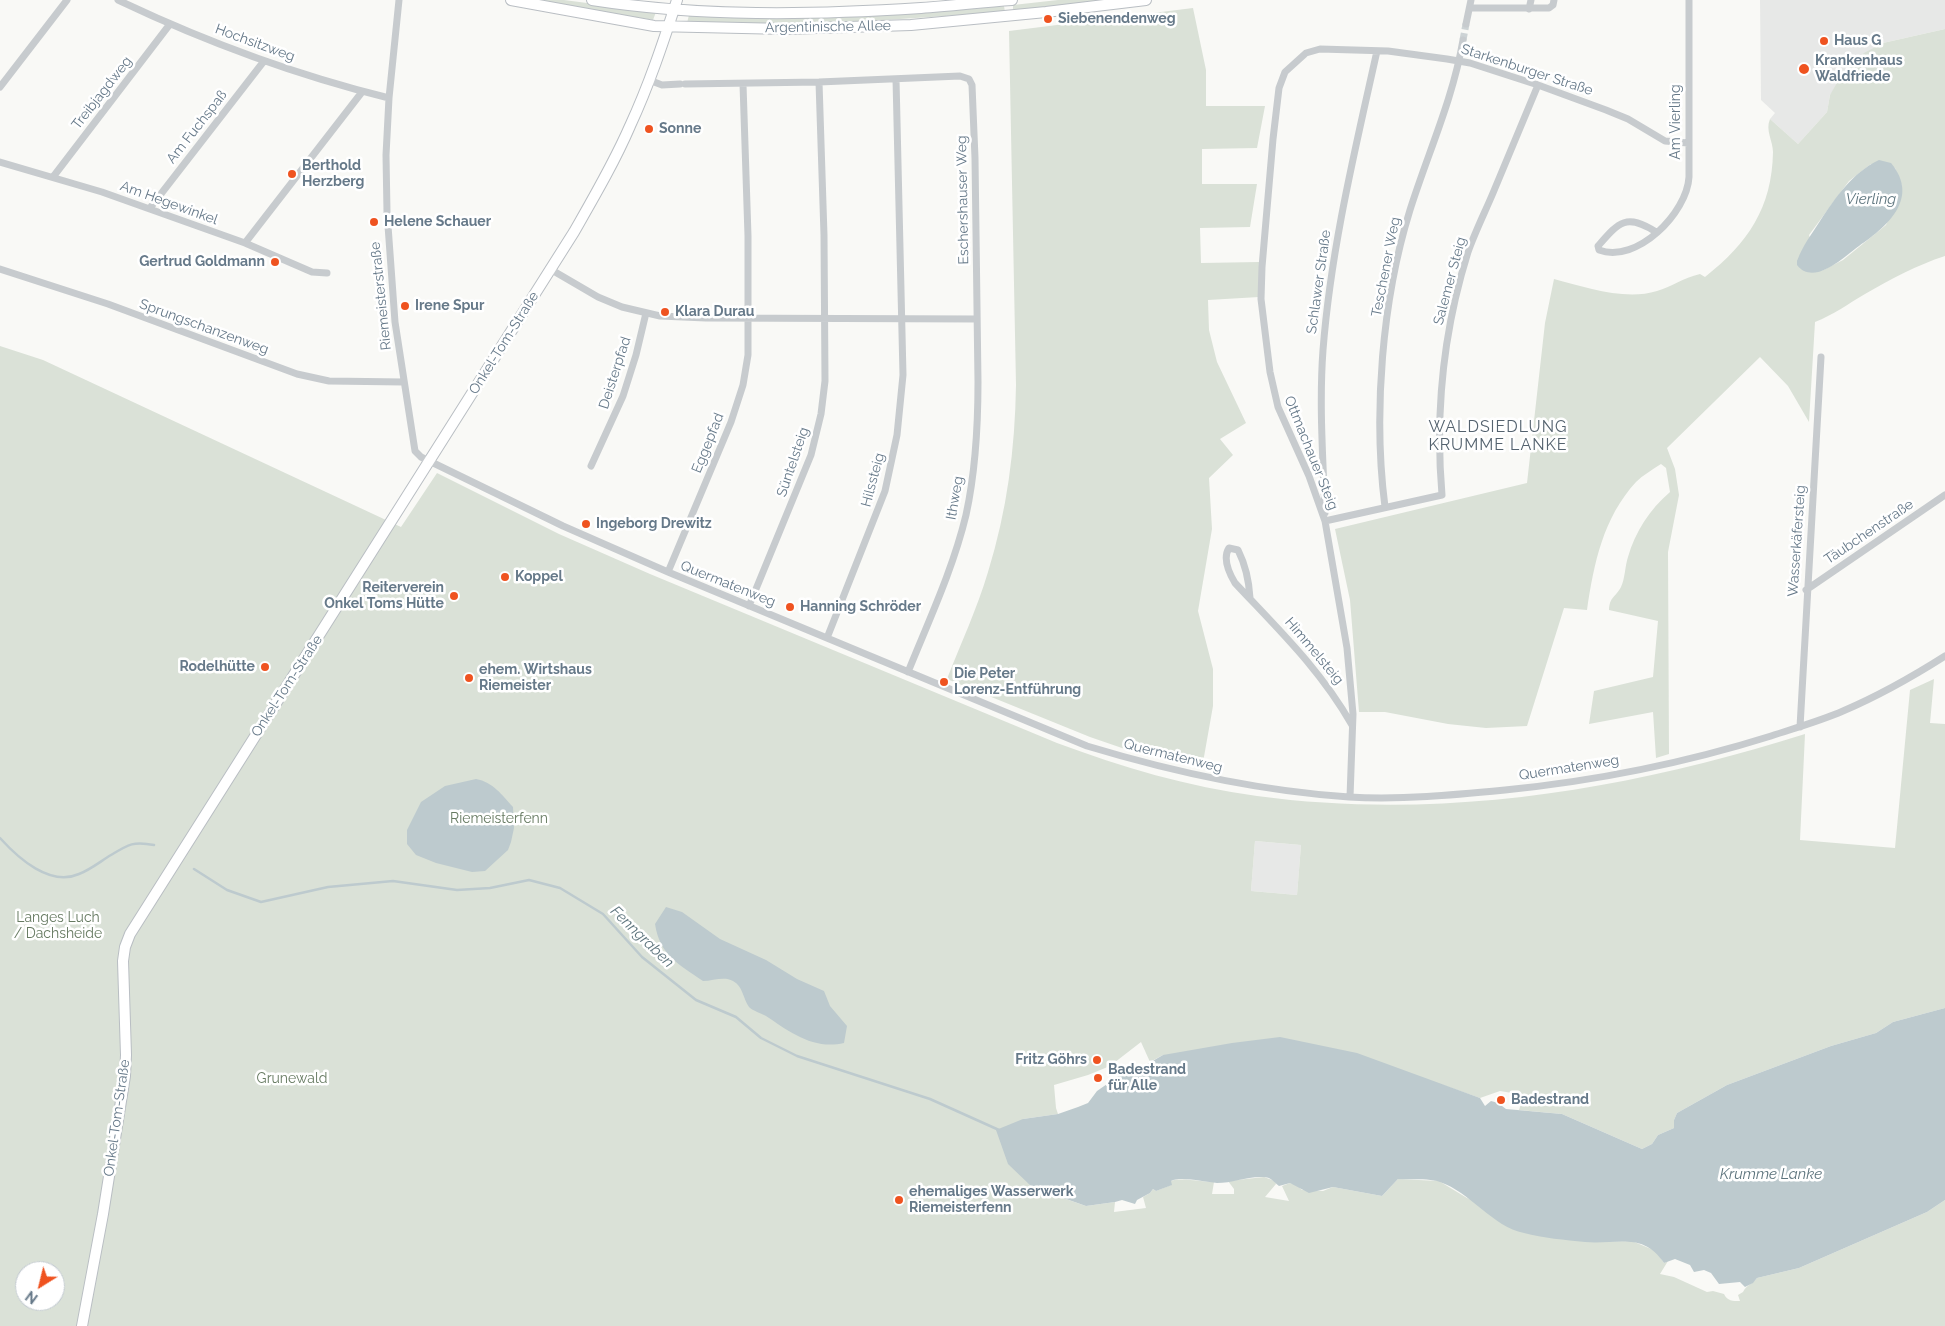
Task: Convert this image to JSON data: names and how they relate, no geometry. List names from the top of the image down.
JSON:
{
  "streets": {
    "main road": ["Argentinische Allee", "Onkel-Tom-Straße"],
    "street": [
      "Hochsitzweg",
      "Starkenburger Straße",
      "Treibjagdweg",
      "Am Vierling",
      "Am Fuchspaß",
      "Eschershauser Weg",
      "Am Hegewinkel",
      "Teschener Weg",
      "Salemer Steig",
      "Schlawer Straße",
      "Riemeisterstraße",
      "Sprungschanzenweg",
      "Deisterpfad",
      "Eggepfad",
      "Ottmachauer Steig",
      "Süntelsteig",
      "Hilssteig",
      "Ithweg",
      "Täubchenstraße",
      "Wasserkäfersteig",
      "Quermatenweg",
      "Himmelsteig"
    ]
  },
  "crossings": [
    ["Argentinische Allee", "Onkel-Tom-Straße"],
    ["Hochsitzweg", "Treibjagdweg"],
    ["Hochsitzweg", "Am Fuchspaß"],
    ["Hochsitzweg", "Riemeisterstraße"],
    ["Starkenburger Straße", "Am Vierling"],
    ["Starkenburger Straße", "Teschener Weg"],
    ["Starkenburger Straße", "Salemer Steig"],
    ["Starkenburger Straße", "Schlawer Straße"],
    ["Starkenburger Straße", "Ottmachauer Steig"],
    ["Treibjagdweg", "Am Hegewinkel"],
    ["Am Fuchspaß", "Am Hegewinkel"],
    ["Eschershauser Weg", "Onkel-Tom-Straße"],
    ["Eschershauser Weg", "Ithweg"],
    ["Teschener Weg", "Salemer Steig"],
    ["Schlawer Straße", "Ottmachauer Steig"],
    ["Riemeisterstraße", "Sprungschanzenweg"],
    ["Riemeisterstraße", "Onkel-Tom-Straße"],
    ["Riemeisterstraße", "Quermatenweg"],
    ["Onkel-Tom-Straße", "Quermatenweg"],
    ["Eggepfad", "Quermatenweg"],
    ["Ottmachauer Steig", "Quermatenweg"],
    ["Ottmachauer Steig", "Himmelsteig"],
    ["Süntelsteig", "Quermatenweg"],
    ["Hilssteig", "Quermatenweg"],
    ["Ithweg", "Quermatenweg"],
    ["Täubchenstraße", "Wasserkäfersteig"],
    ["Wasserkäfersteig", "Quermatenweg"]
  ],
  "districts": ["WALDSIEDLUNG KRUMME LANKE"],
  "water": ["Vierling", "Fenngraben", "Krumme Lanke"],
  "parks": ["Riemeisterfenn", "Langes Luch / Dachsheide", "Grunewald"],
  "places": [
    "Siebenendenweg",
    "Haus G",
    "Krankenhaus Waldfriede",
    "Sonne",
    "Berthold Herzberg",
    "Helene Schauer",
    "Gertrud Goldmann",
    "Irene Spur",
    "Klara Durau",
    "Ingeborg Drewitz",
    "Koppel",
    "Reiterverein Onkel Toms Hütte",
    "Hanning Schröder",
    "Rodelhütte",
    "ehem. Wirtshaus Riemeister",
    "Die Peter Lorenz-Entführung",
    "Fritz Göhrs",
    "Badestrand für Alle",
    "Badestrand",
    "ehemaliges Wasserwerk Riemeisterfenn"
  ],
  "north": "bottom left"
}
